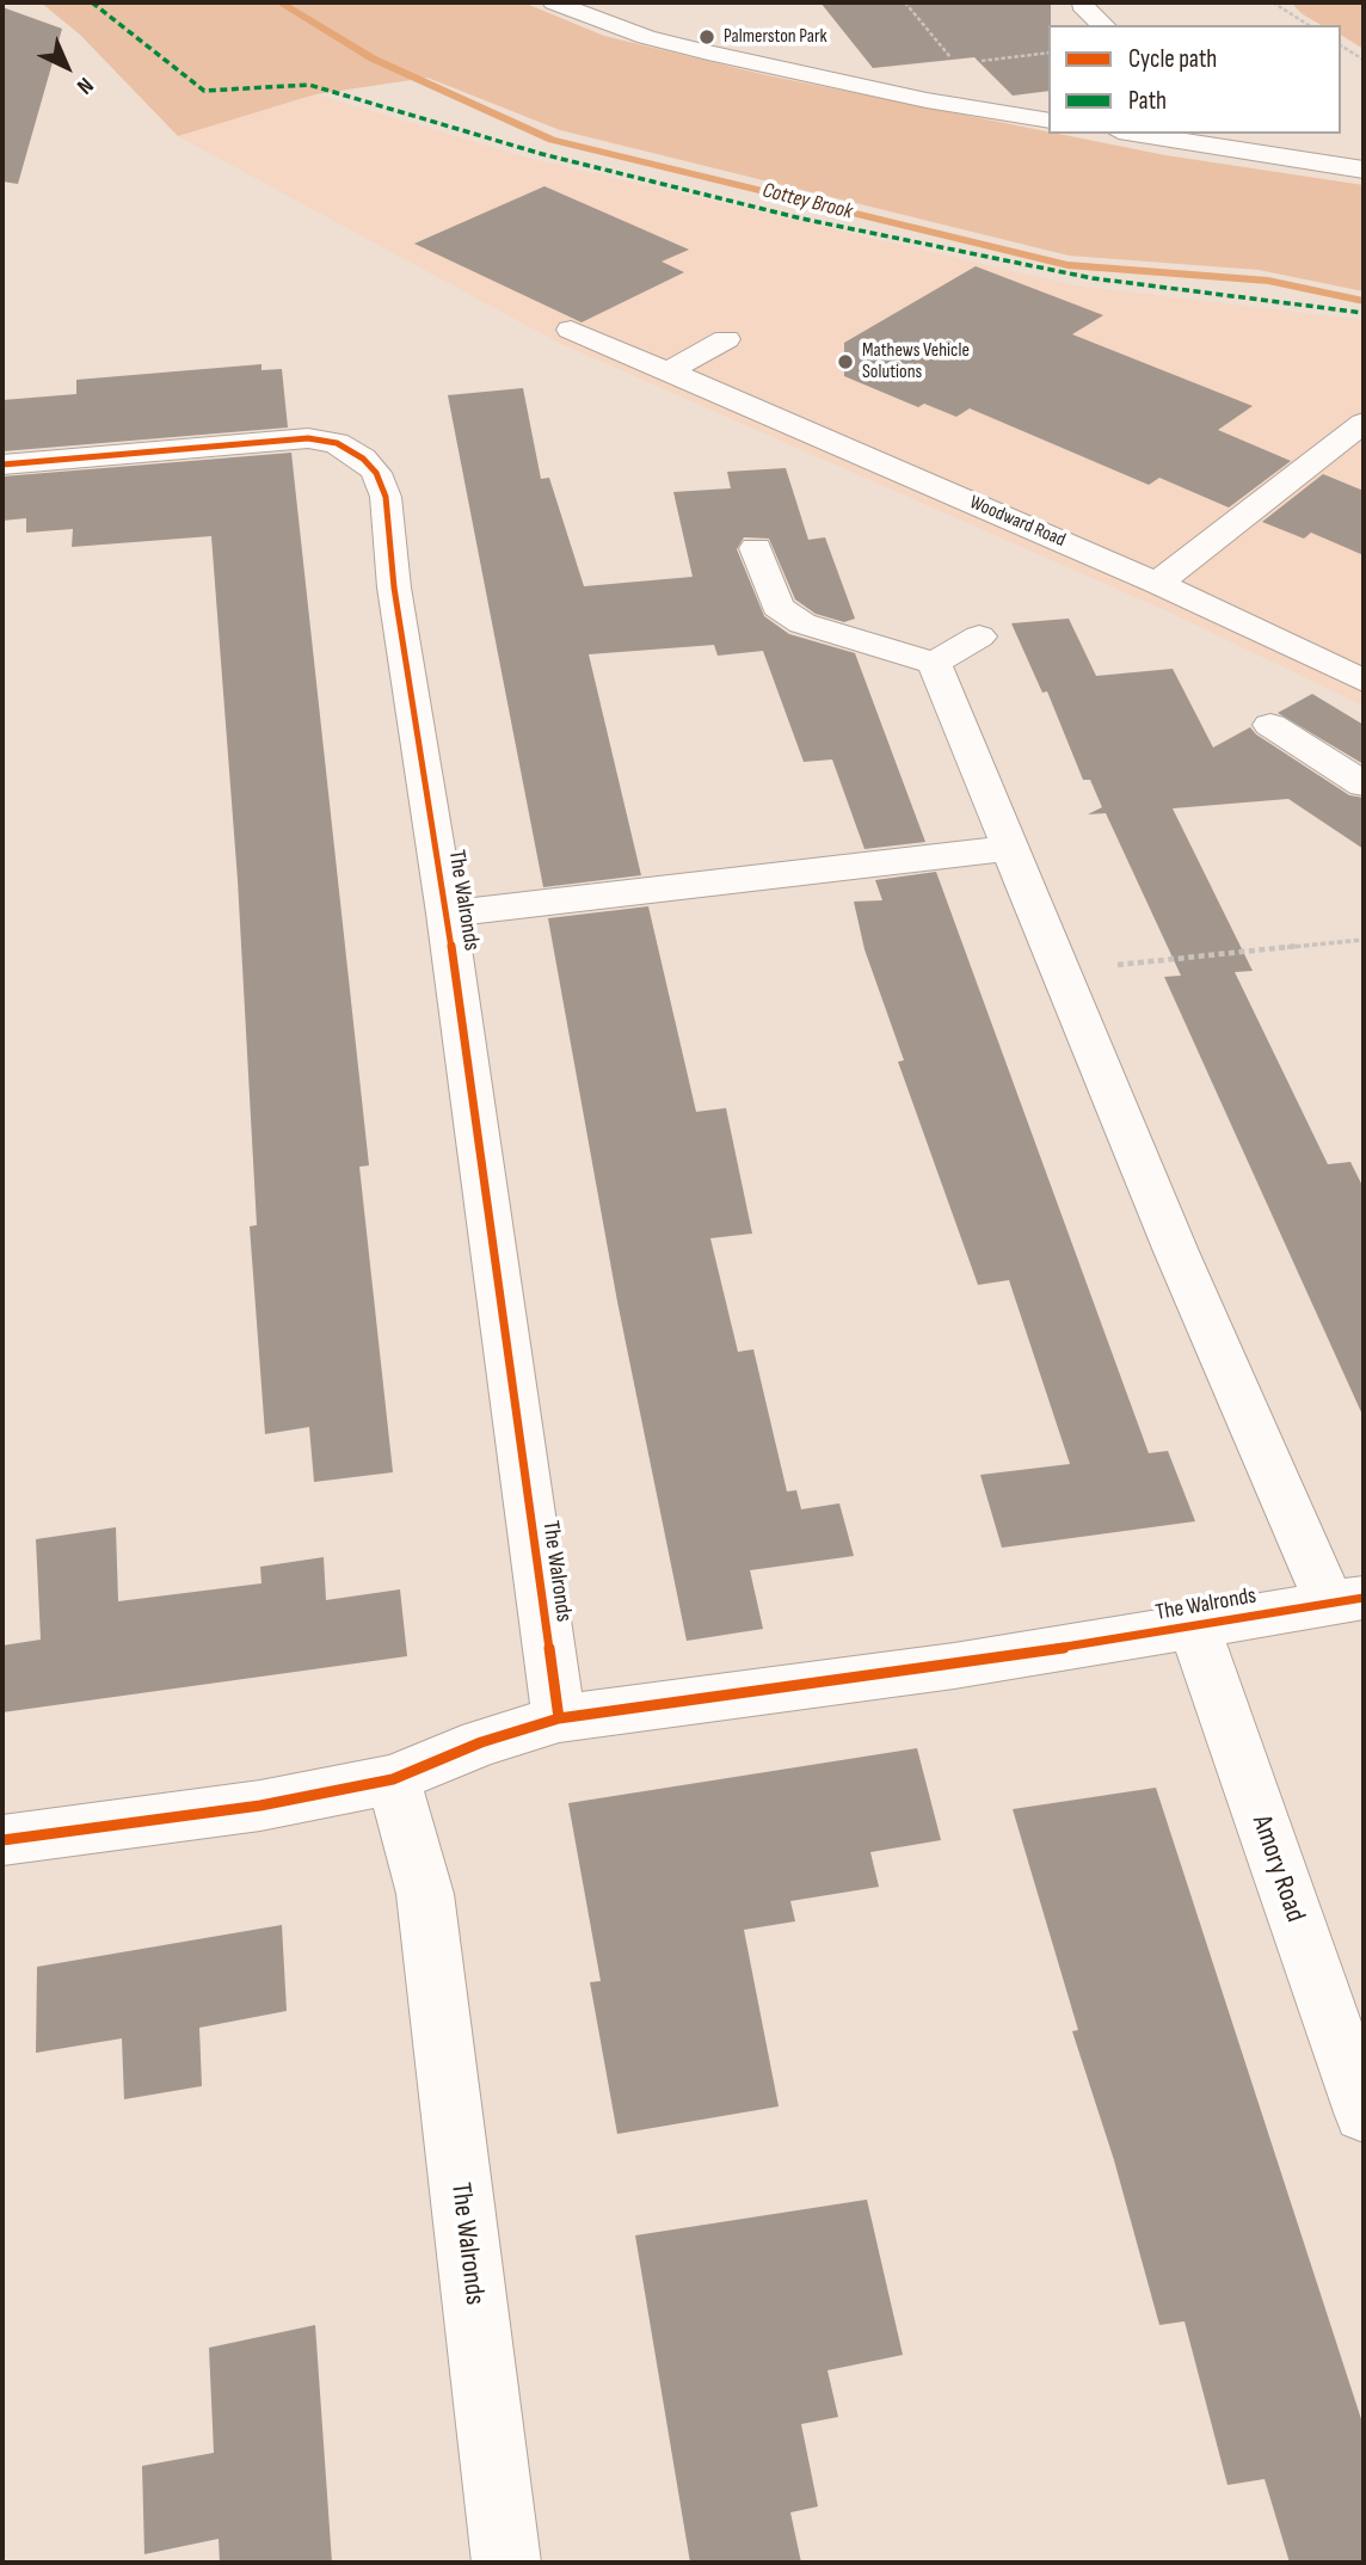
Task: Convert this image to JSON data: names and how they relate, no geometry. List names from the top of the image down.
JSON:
{
  "streets": {
    "street": ["Woodward Road", "The Walronds", "Amory Road"]
  },
  "crossings": [
    ["The Walronds", "Amory Road"]
  ],
  "water": ["Cottey Brook"],
  "places": ["Palmerston Park", "Mathews Vehicle Solutions"],
  "legend": ["Cycle path", "Path"],
  "north": "bottom right"
}
